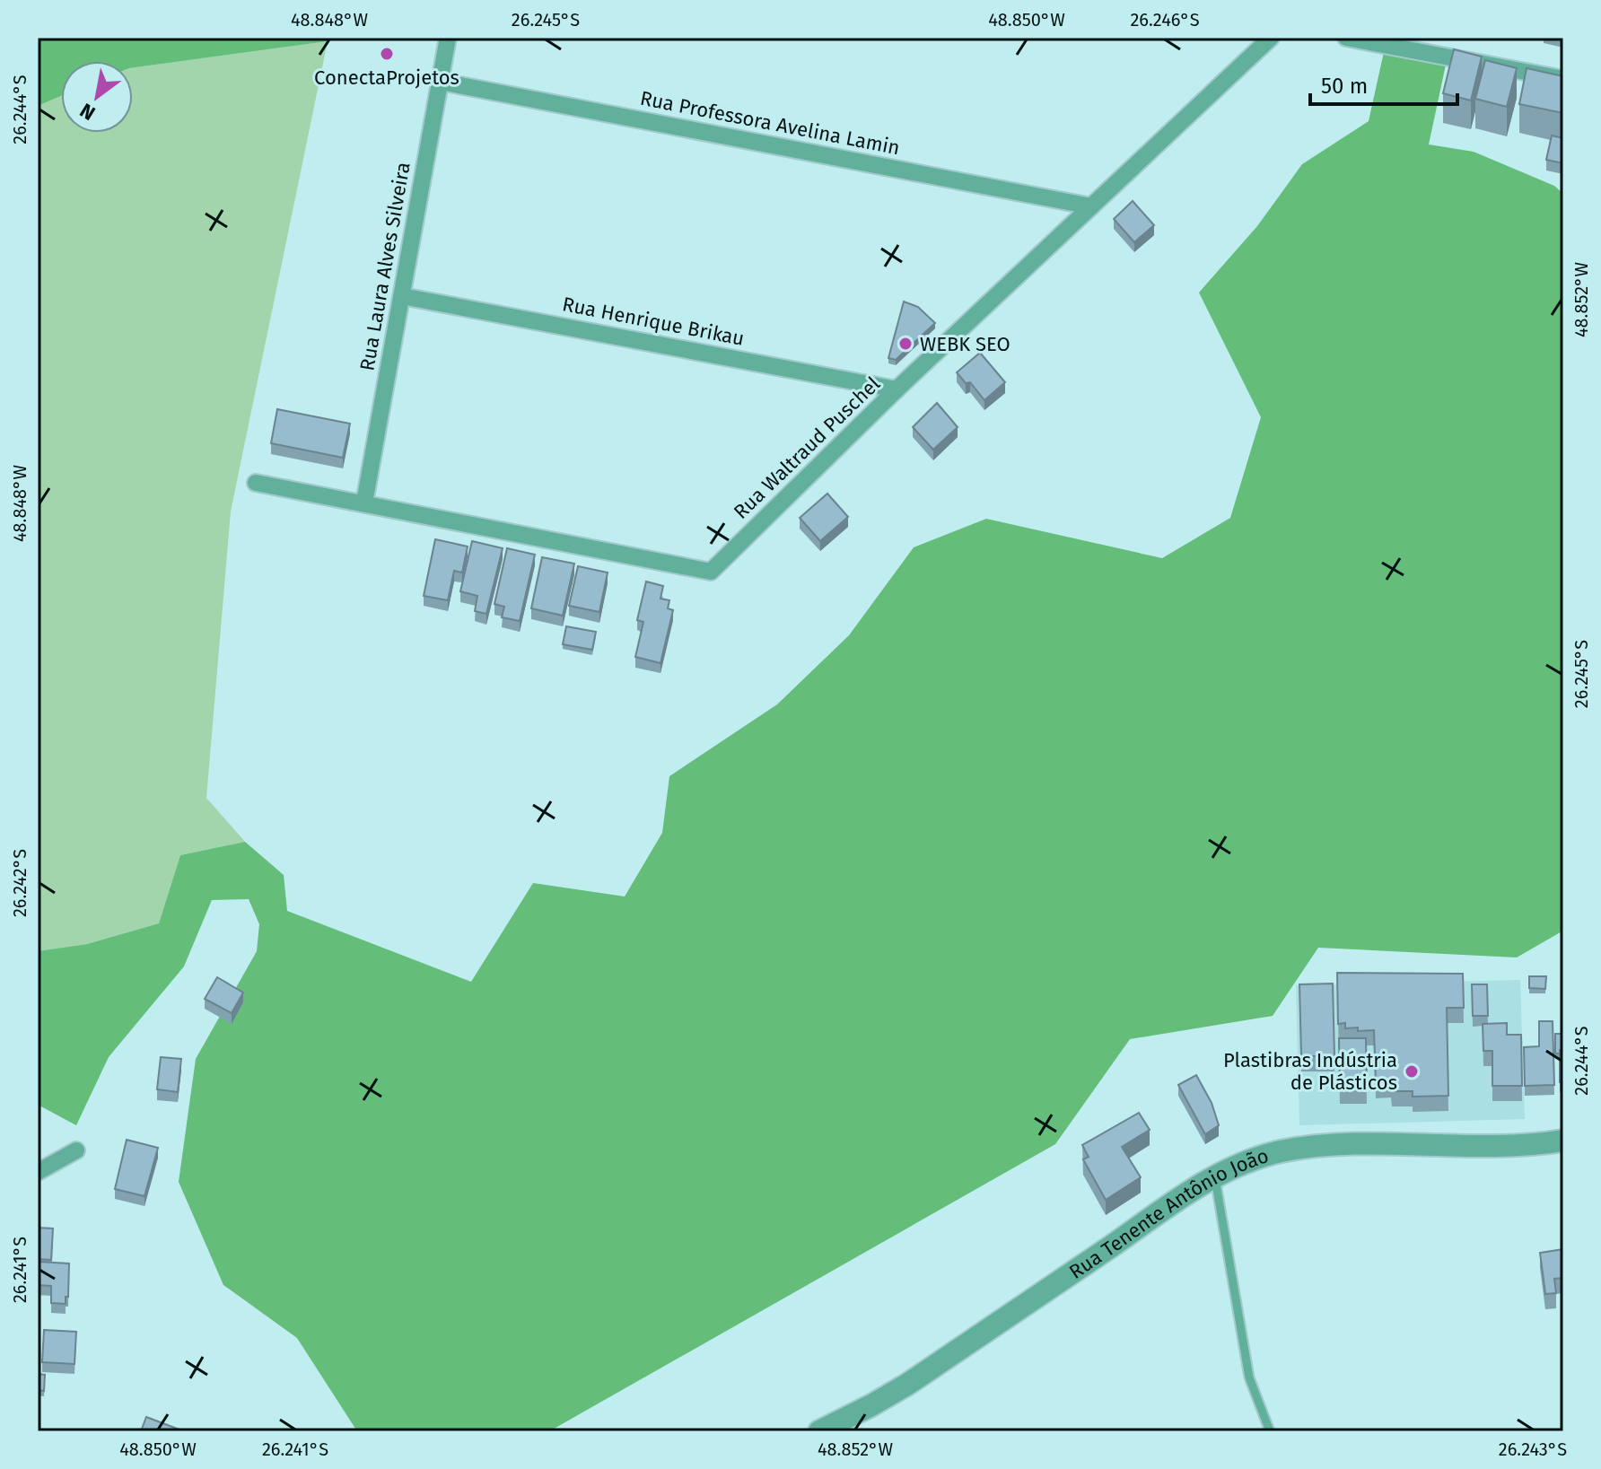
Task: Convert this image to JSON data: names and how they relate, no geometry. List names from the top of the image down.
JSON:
{
  "streets": {
    "street": [
      "Rua Professora Avelina Lamin",
      "Rua Laura Alves Silveira",
      "Rua Henrique Brikau",
      "Rua Waltraud Puschel",
      "Rua Tenente Antônio João"
    ]
  },
  "crossings": [
    ["Rua Professora Avelina Lamin", "Rua Laura Alves Silveira"],
    ["Rua Professora Avelina Lamin", "Rua Waltraud Puschel"],
    ["Rua Laura Alves Silveira", "Rua Henrique Brikau"],
    ["Rua Laura Alves Silveira", "Rua Waltraud Puschel"],
    ["Rua Henrique Brikau", "Rua Waltraud Puschel"]
  ],
  "places": ["ConectaProjetos", "WEBK SEO", "Plastibras Indústria de Plásticos"],
  "scale_bar": "50 m",
  "north": "bottom left",
  "coordinates": [
    "48.848°W",
    "26.245°S",
    "48.850°W",
    "26.246°S",
    "26.244°S",
    "48.852°W",
    "26.242°S",
    "26.241°S",
    "26.243°S"
  ]
}
